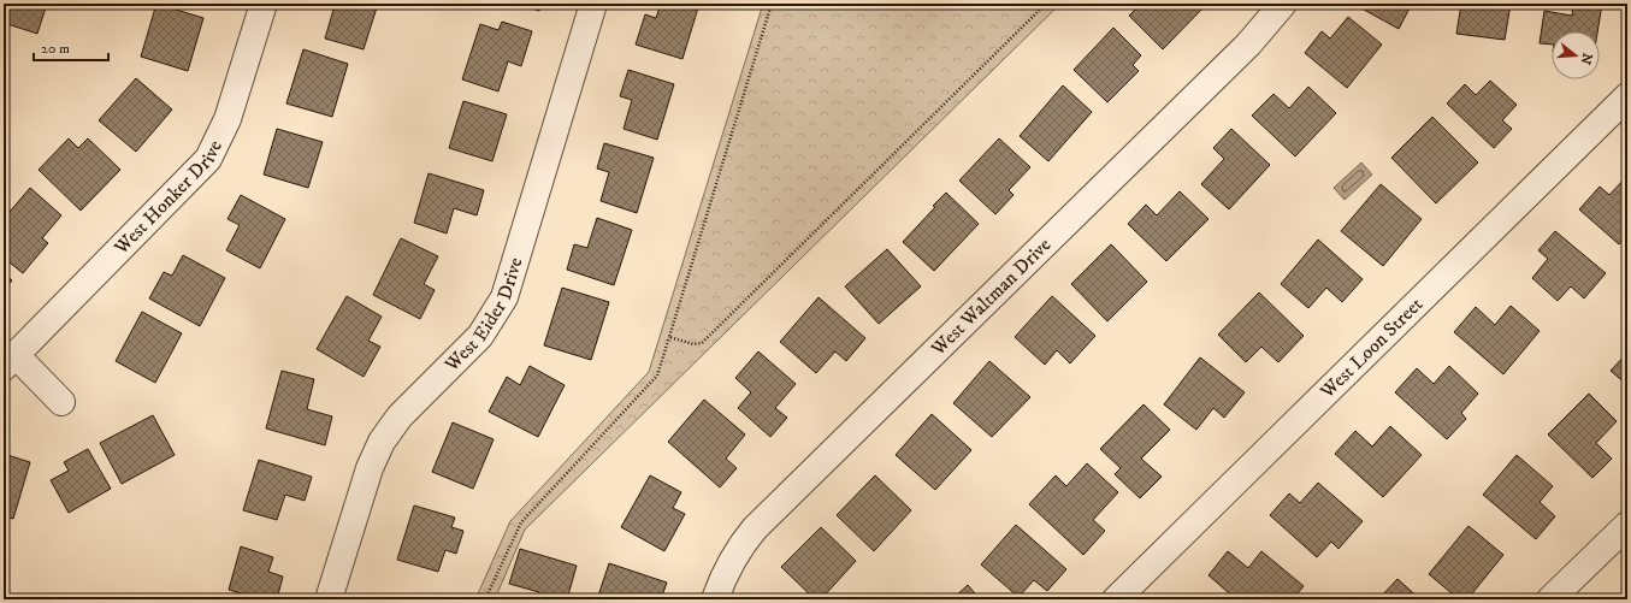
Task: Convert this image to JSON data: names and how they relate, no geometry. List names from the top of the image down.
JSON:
{
  "streets": {
    "street": [
      "West Honker Drive",
      "West Waltman Drive",
      "West Eider Drive",
      "West Loon Street"
    ]
  },
  "scale_bar": "20 m",
  "north": "right"
}
